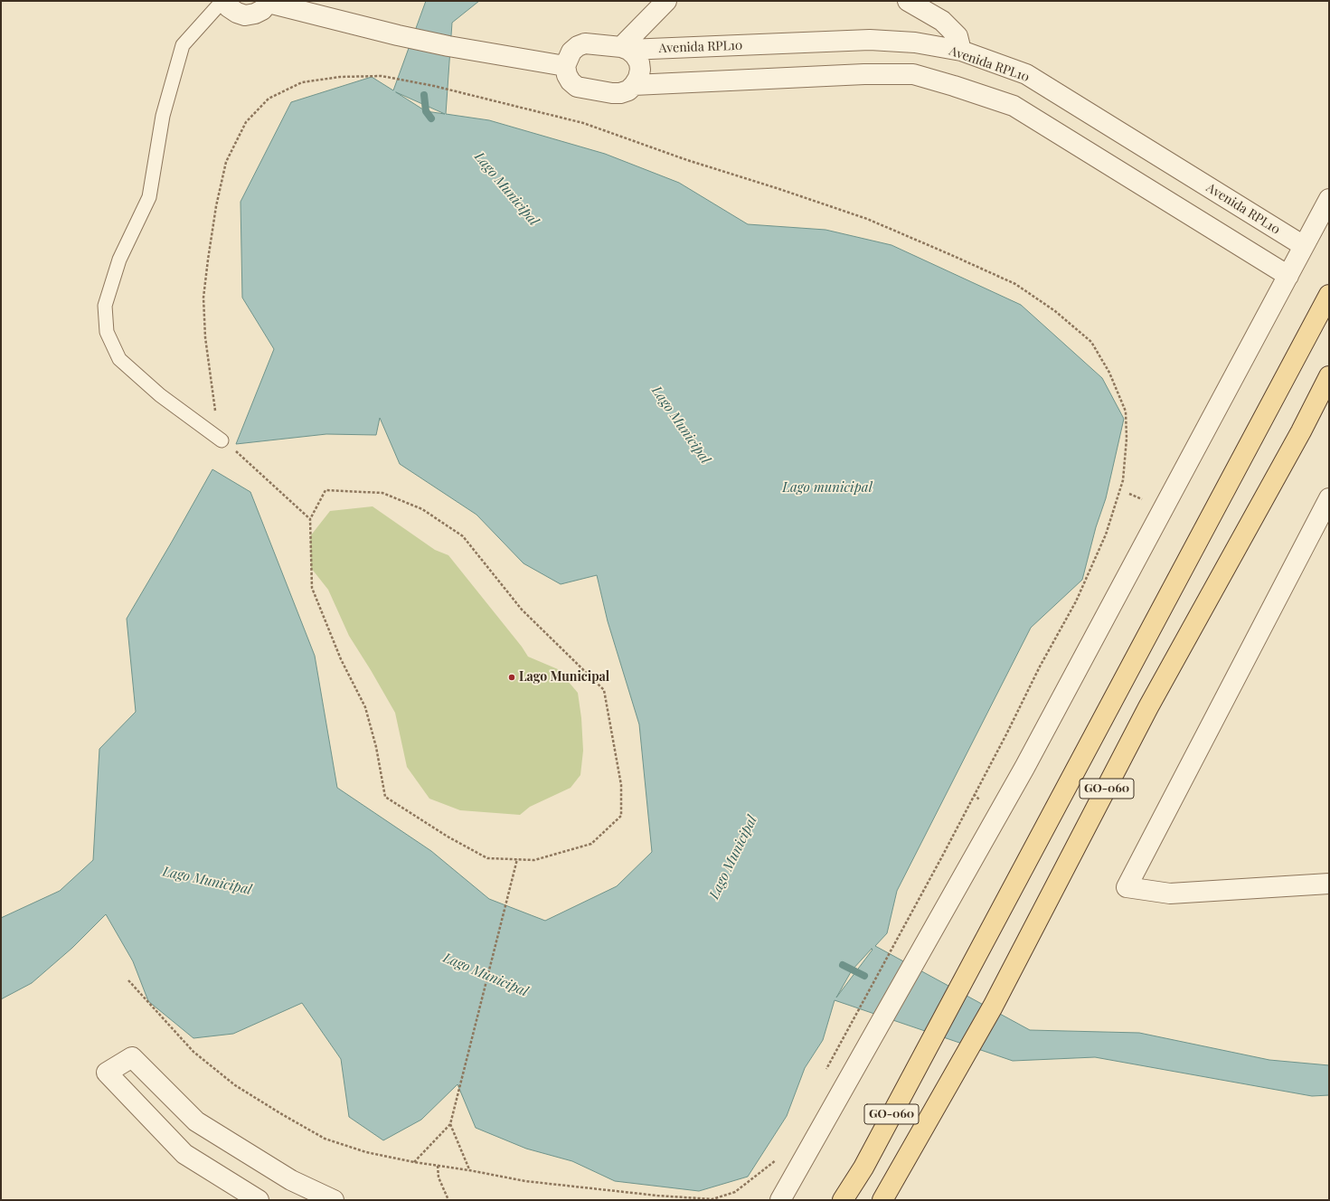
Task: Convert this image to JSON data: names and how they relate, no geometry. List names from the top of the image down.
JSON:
{
  "streets": {
    "main road": ["GO-060"],
    "street": ["Avenida RPL10"]
  },
  "water": ["Lago Municipal", "Lago municipal"],
  "places": ["Lago Municipal"]
}
